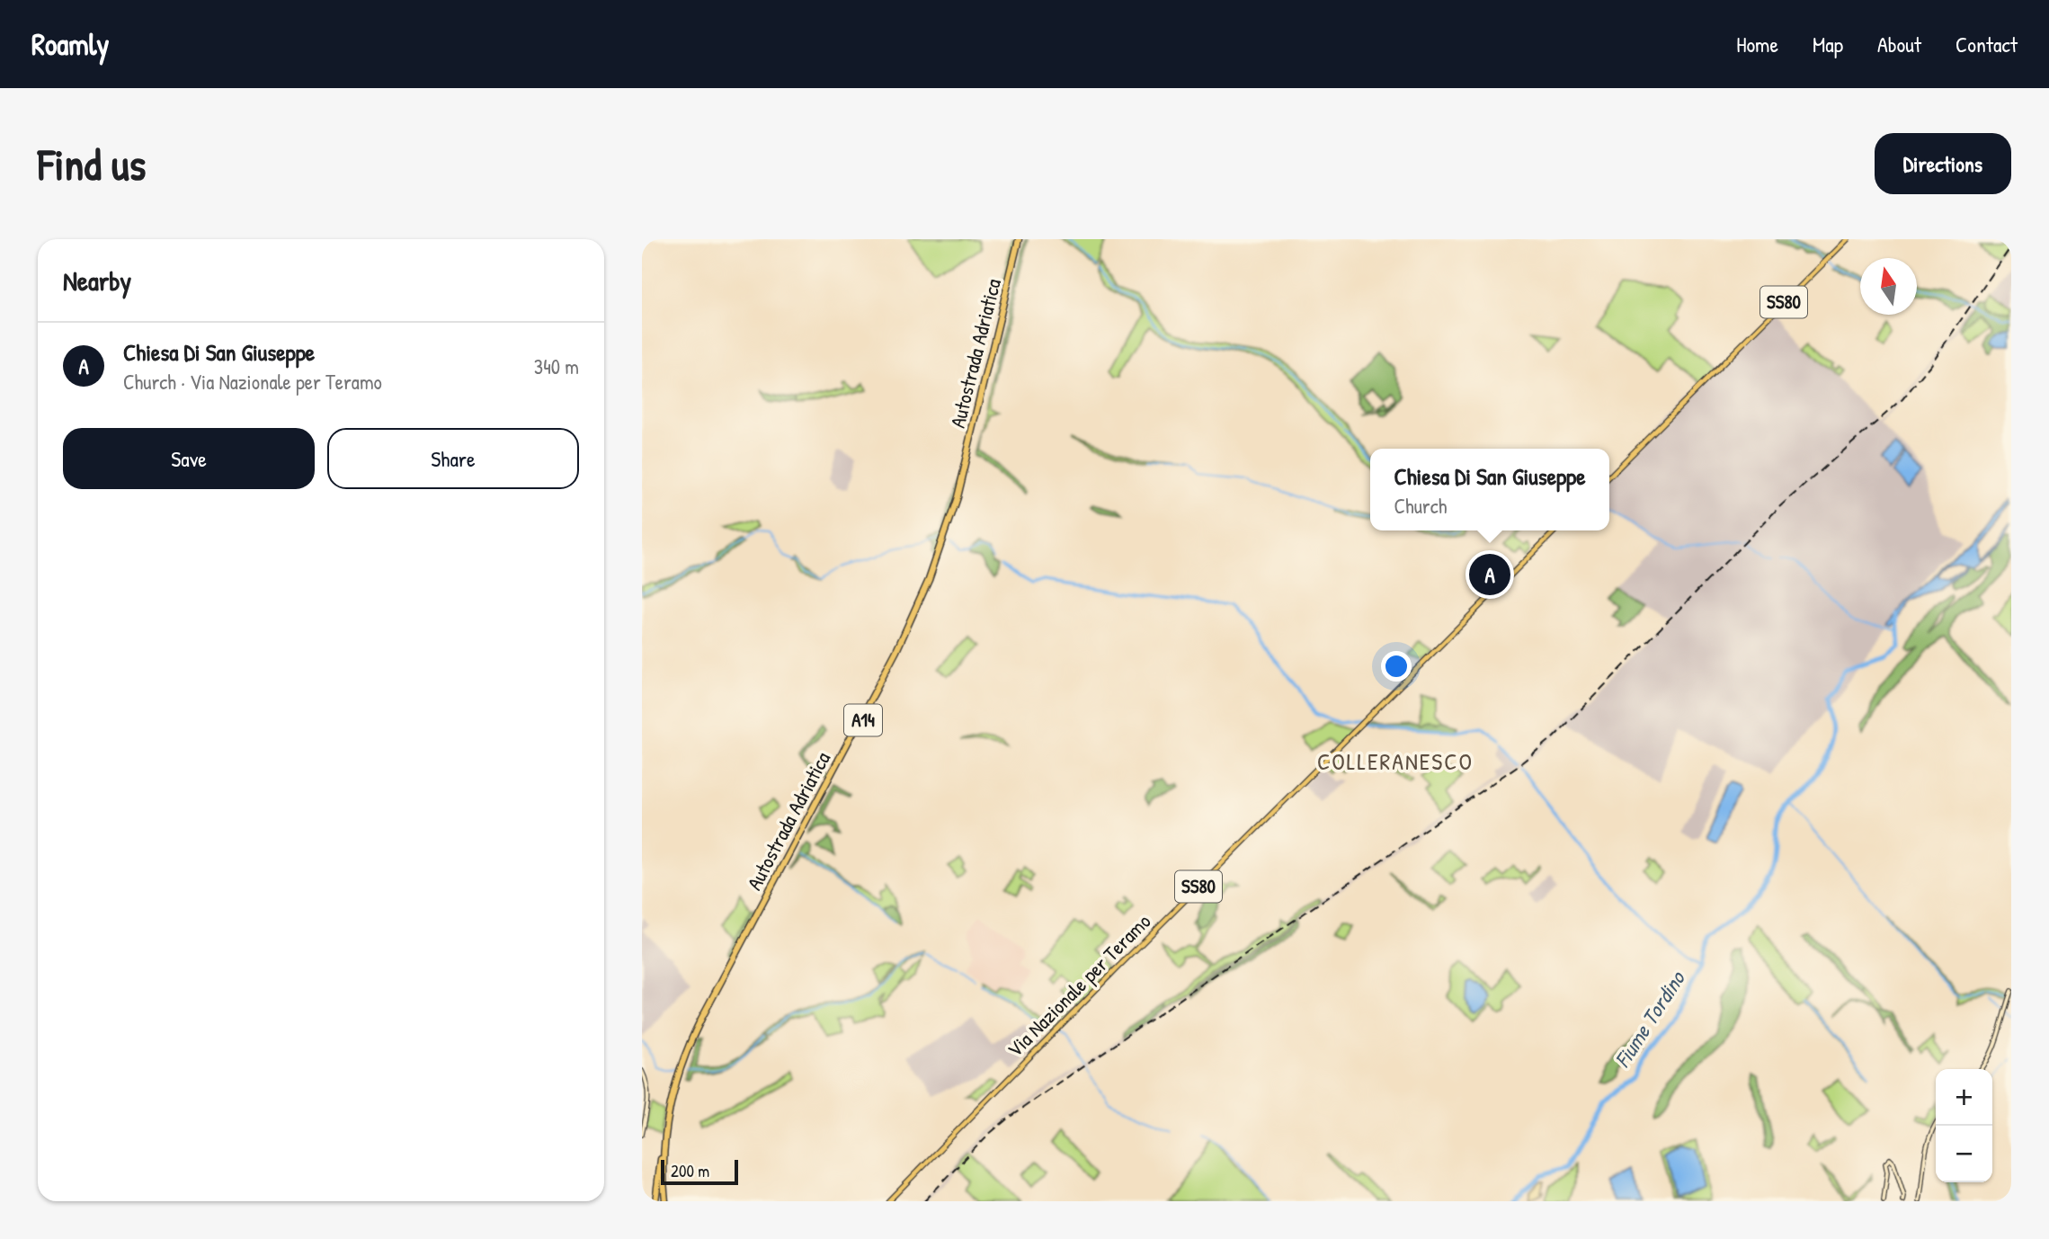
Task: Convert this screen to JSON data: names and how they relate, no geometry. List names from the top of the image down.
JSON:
{
  "streets": {
    "highway": ["Autostrada Adriatica", "A14"],
    "main road": ["SS80", "Via Nazionale per Teramo"]
  },
  "districts": ["COLLERANESCO"],
  "water": ["Fiume Tordino"],
  "scale_bar": "200 m",
  "north": "top",
  "page": {
    "header": "Roamly",
    "nav": [
      "Home",
      "Map",
      "About",
      "Contact"
    ],
    "buttons": [
      "Directions",
      ["Save", "Share"]
    ],
    "title": "Find us",
    "heading": "Nearby",
    "list": [
      {
        "mark": "A",
        "name": "Chiesa Di San Giuseppe",
        "note": "Church · Via Nazionale per Teramo",
        "value": "340 m"
      }
    ],
    "popup": ["Chiesa Di San Giuseppe", "Church"],
    "pins": "A",
    "map_buttons": ["+", "−"],
    "scale": "200 m"
  }
}
